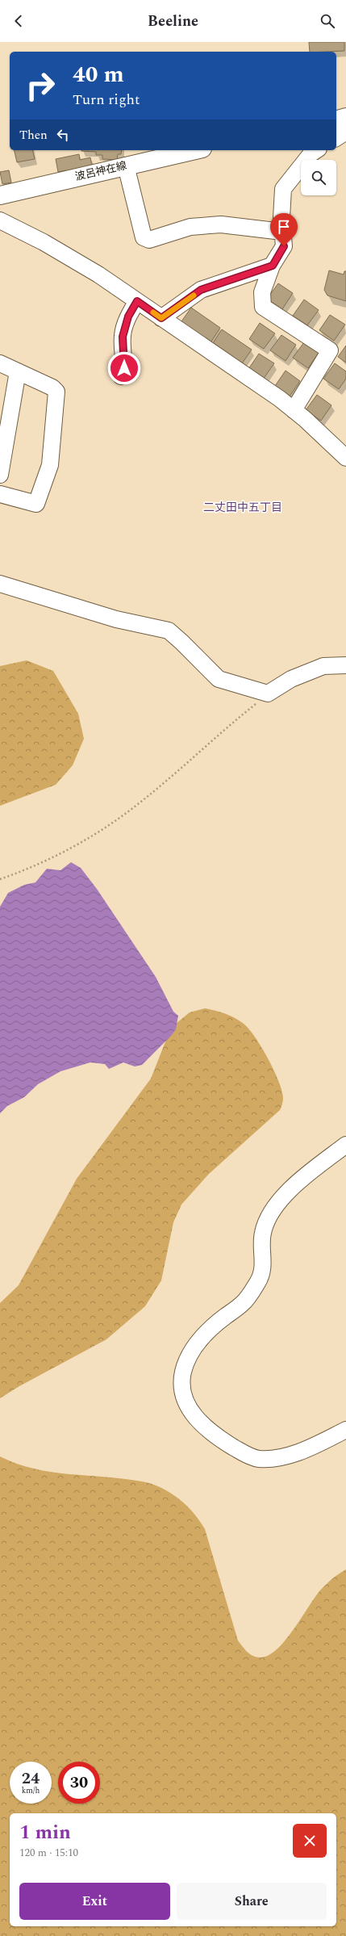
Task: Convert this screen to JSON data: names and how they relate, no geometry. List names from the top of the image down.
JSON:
{
  "streets": {
    "main road": ["波呂神在線"]
  },
  "districts": ["二丈田中五丁目"],
  "page": {
    "header": "Beeline",
    "turn": ["40 m", "Turn right"],
    "then": "Then",
    "speed": "24 km/h",
    "limit": "30",
    "heading": ["1 min", "120 m · 15:10"],
    "buttons": ["Exit", "Share"]
  }
}
